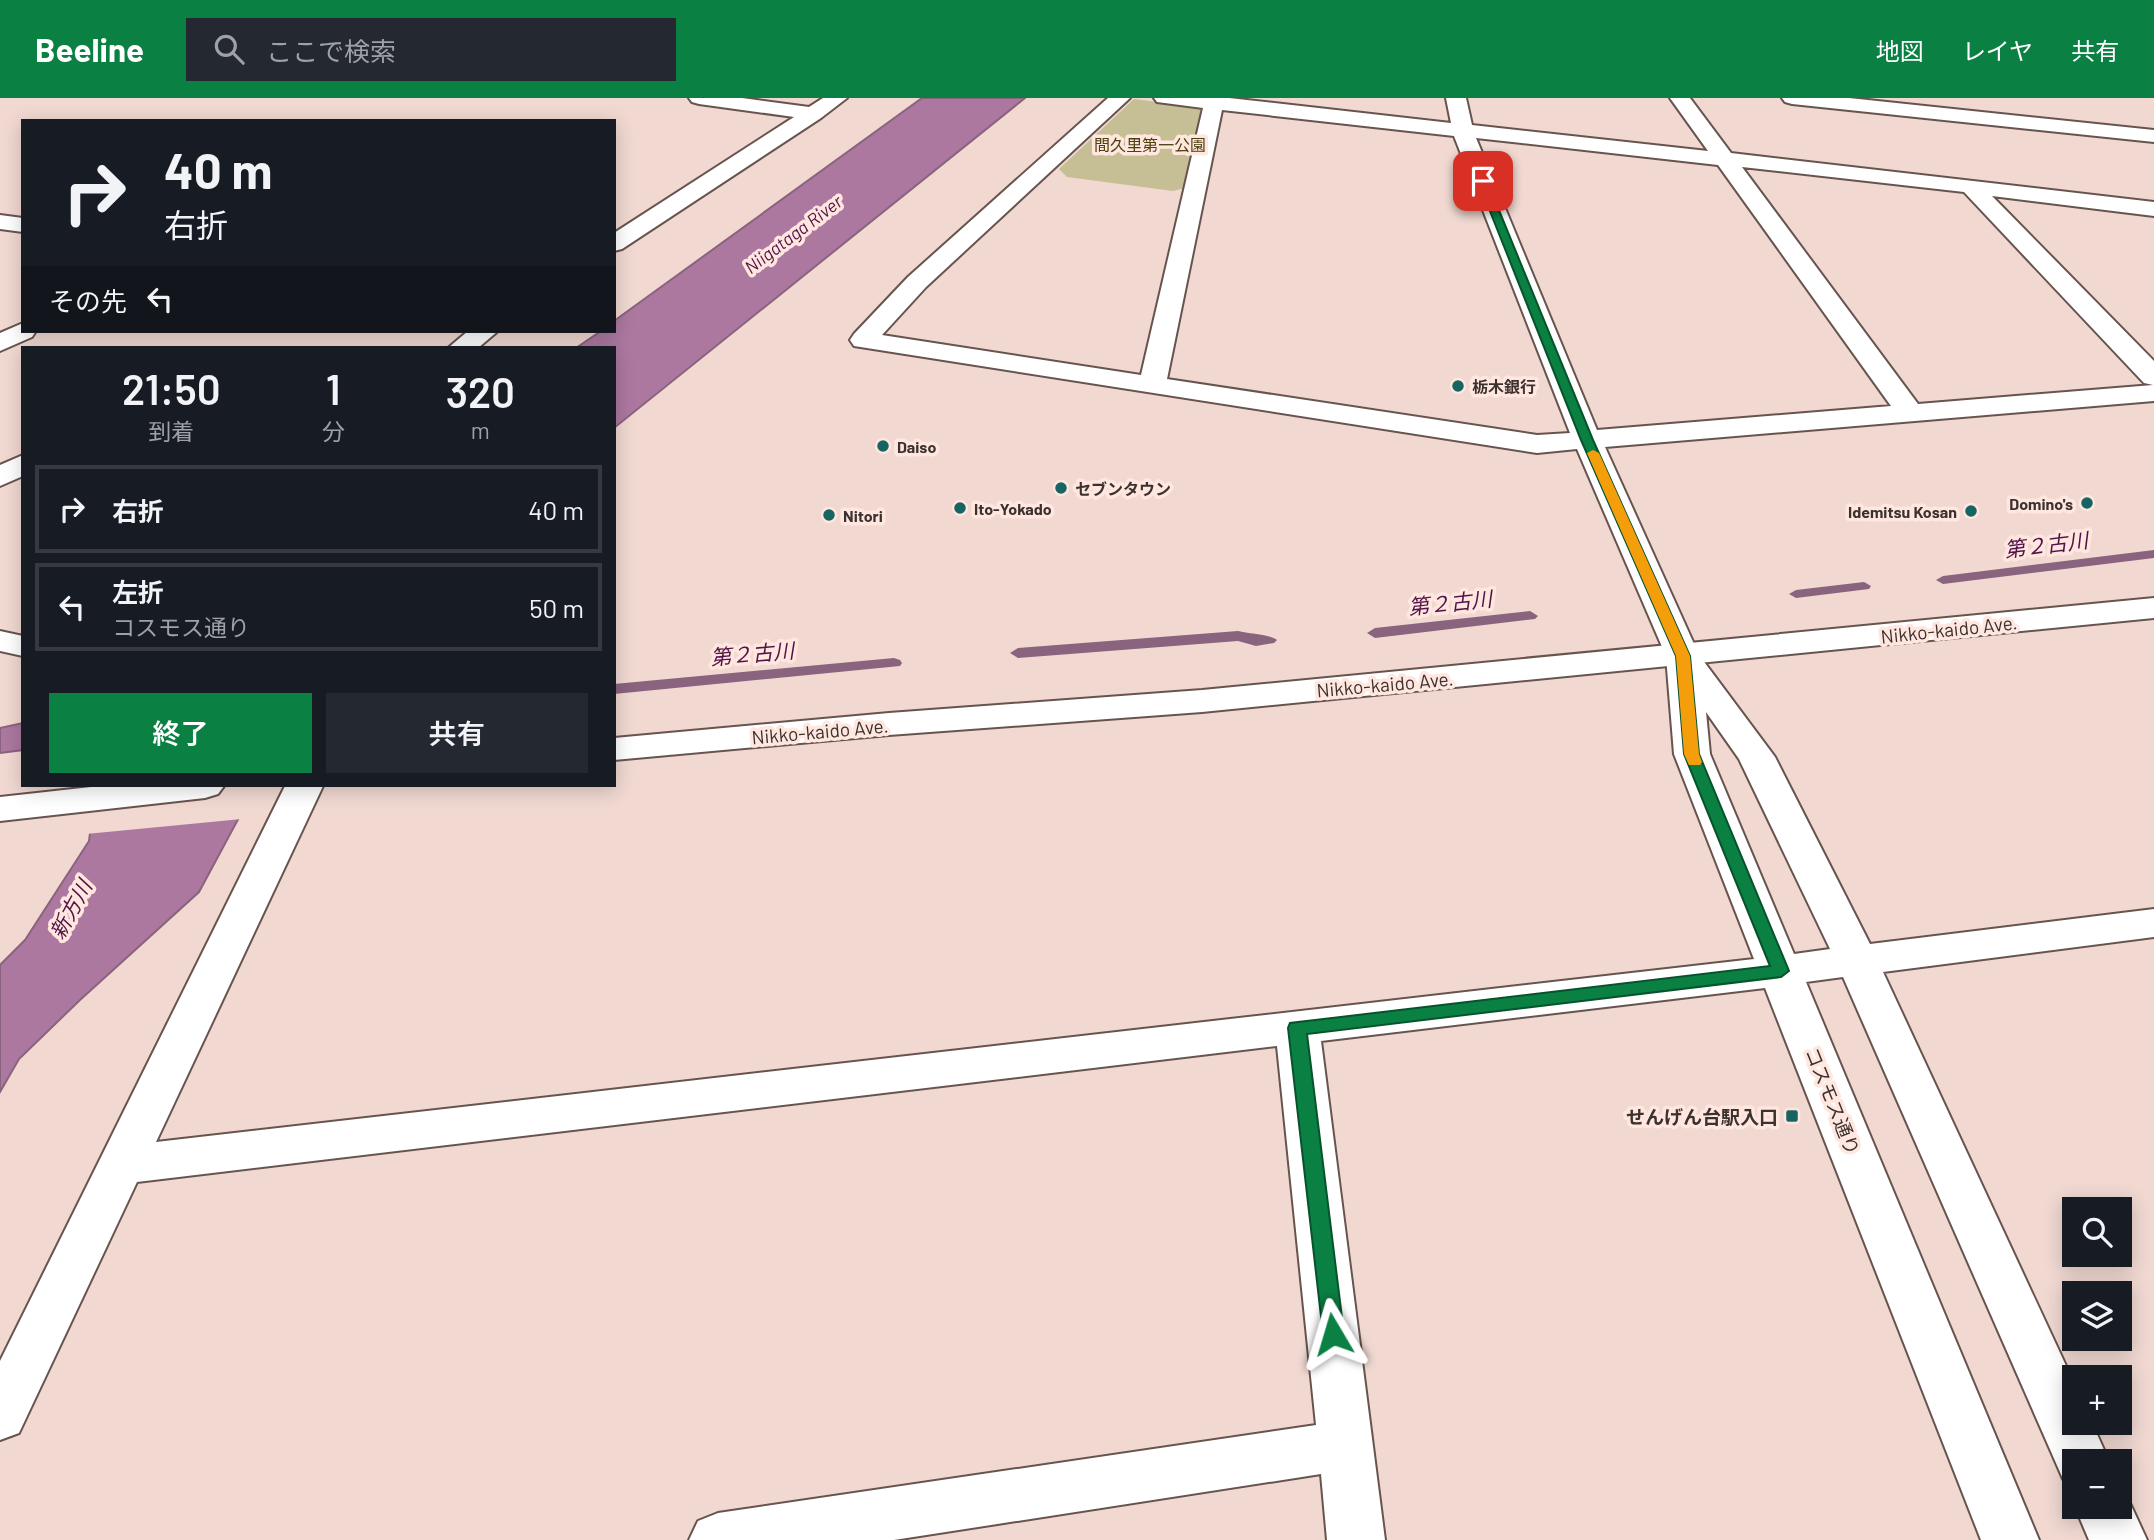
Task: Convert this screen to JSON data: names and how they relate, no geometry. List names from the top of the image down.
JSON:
{
  "streets": {
    "main road": ["Nikko-kaido Ave.", "コスモス通り"]
  },
  "crossings": [
    ["Nikko-kaido Ave.", "コスモス通り"]
  ],
  "water": ["Niigataga River", "第２古川", "新方川"],
  "parks": ["間久里第一公園"],
  "places": {
    "other": [
      "栃木銀行",
      "Daiso",
      "セブンタウン",
      "Domino's",
      "Ito-Yokado",
      "Idemitsu Kosan",
      "Nitori"
    ],
    "transit": ["せんげん台駅入口"]
  },
  "page": {
    "header": "Beeline",
    "search": "ここで検索",
    "nav": ["地図", "レイヤ", "共有"],
    "turn": ["40 m", "右折"],
    "then": "その先",
    "eta": [
      "21:50",
      "到着",
      "1",
      "分",
      "320",
      "m"
    ],
    "list": [
      {
        "name": "右折",
        "value": "40 m"
      },
      {
        "name": "左折",
        "note": "コスモス通り",
        "value": "50 m"
      }
    ],
    "buttons": ["終了", "共有"],
    "map_buttons": ["+", "−"]
  }
}
